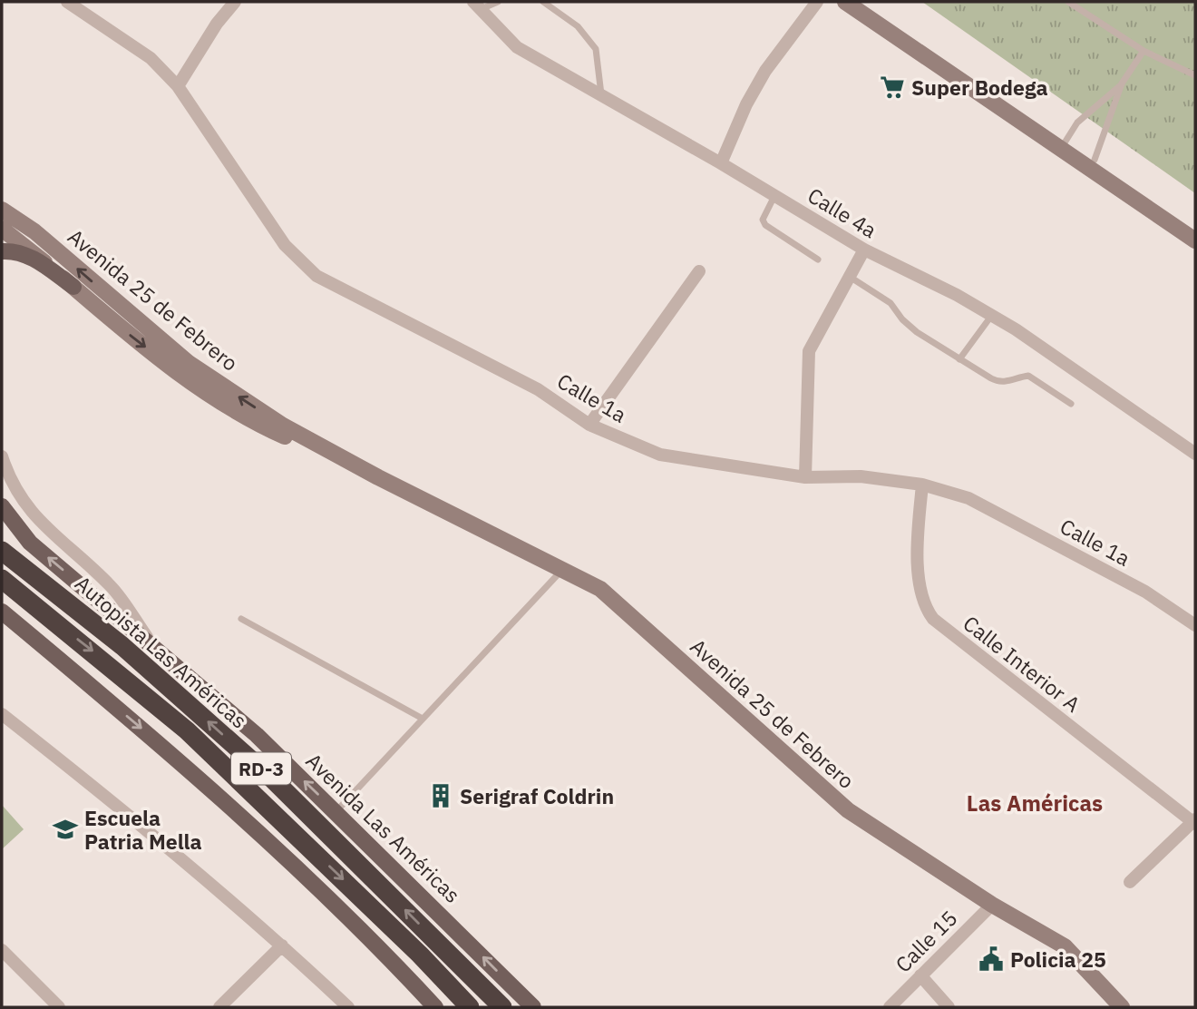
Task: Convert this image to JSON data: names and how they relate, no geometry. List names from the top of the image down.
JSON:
{
  "streets": {
    "highway": ["Autopista Las Américas", "RD-3"],
    "main road": ["Avenida 25 de Febrero", "Avenida Las Américas"],
    "street": [
      "Calle 4a",
      "Calle 1a",
      "Calle Interior A",
      "Calle 15"
    ]
  },
  "crossings": [
    ["Avenida 25 de Febrero", "Calle 15"],
    ["Calle 1a", "Calle Interior A"]
  ],
  "districts": ["Las Américas"],
  "places": {
    "supermarket": ["Super Bodega"],
    "building": ["Serigraf Coldrin"],
    "school or university": ["Escuela Patria Mella"],
    "public building": ["Policia 25"]
  }
}
